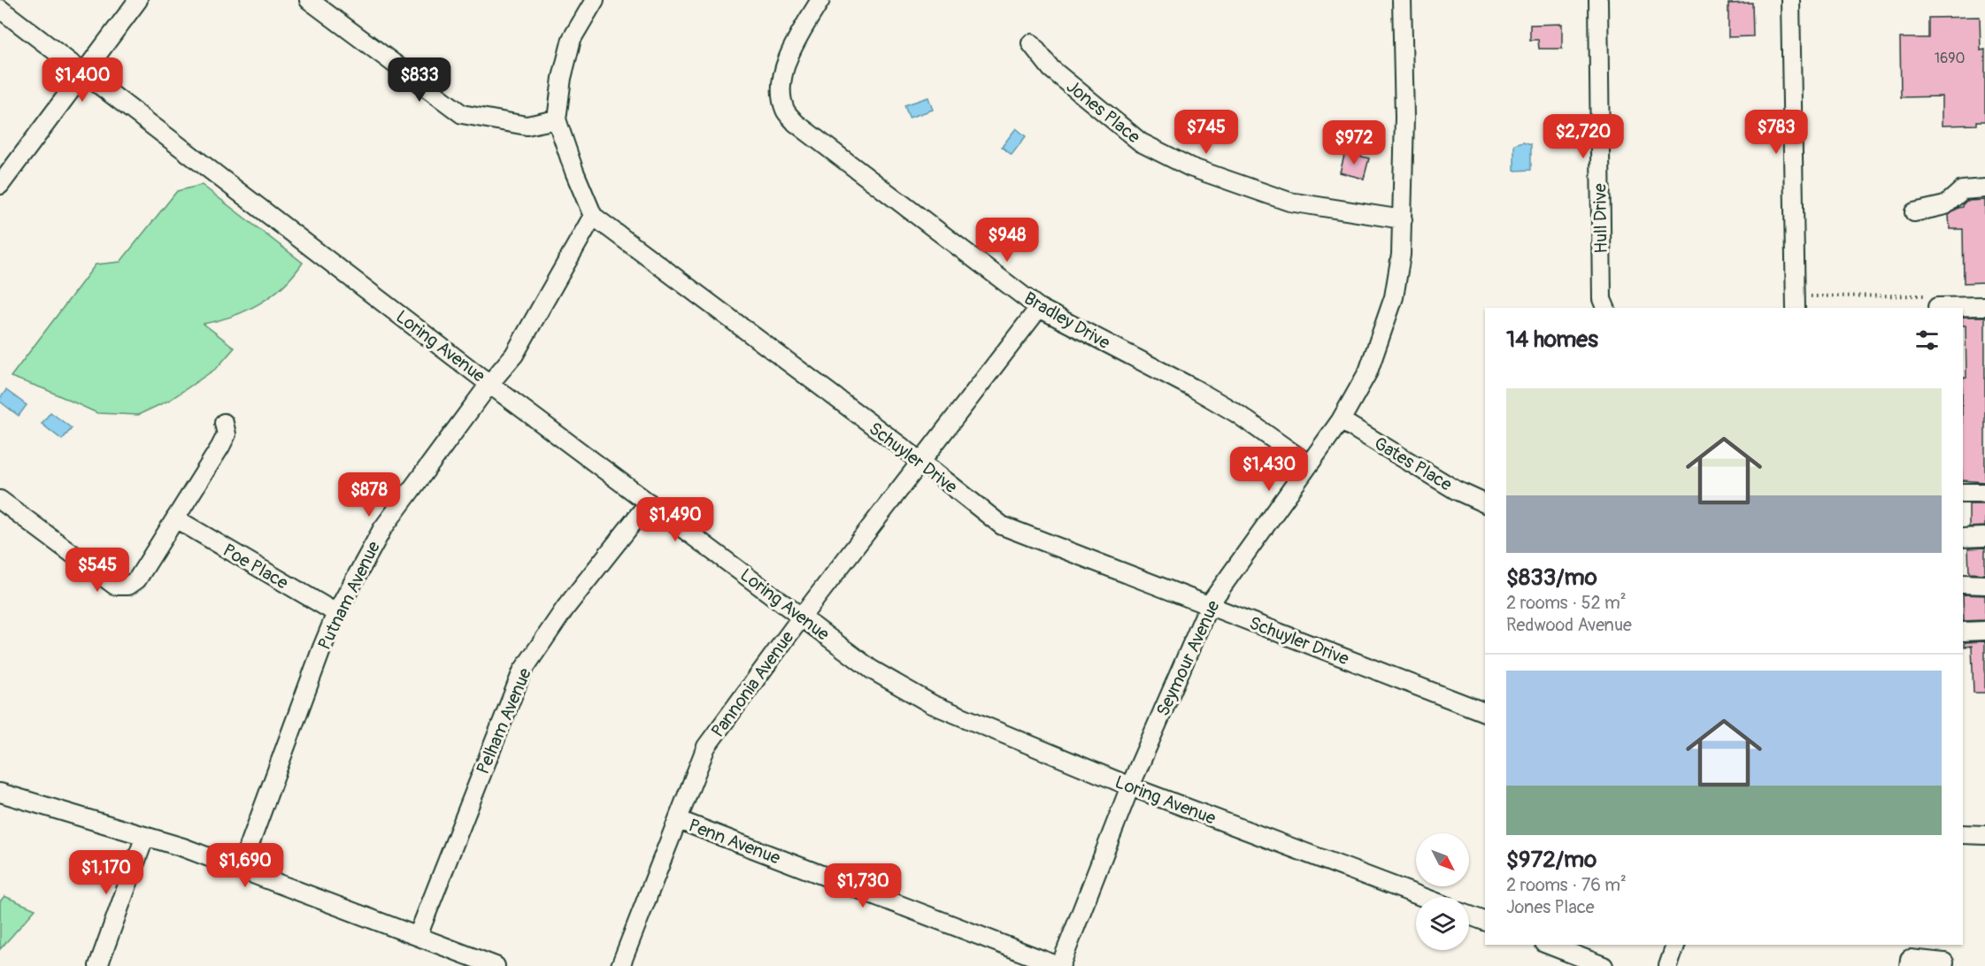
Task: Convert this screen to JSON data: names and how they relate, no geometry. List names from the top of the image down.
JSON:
{
  "streets": {
    "street": [
      "Jones Place",
      "Hull Drive",
      "Bradley Drive",
      "Loring Avenue",
      "Schuyler Drive",
      "Gates Place",
      "Poe Place",
      "Putnam Avenue",
      "Seymour Avenue",
      "Pannonia Avenue",
      "Pelham Avenue",
      "Penn Avenue"
    ]
  },
  "crossings": [
    ["Jones Place", "Seymour Avenue"],
    ["Bradley Drive", "Seymour Avenue"],
    ["Bradley Drive", "Pannonia Avenue"],
    ["Loring Avenue", "Putnam Avenue"],
    ["Loring Avenue", "Seymour Avenue"],
    ["Loring Avenue", "Pannonia Avenue"],
    ["Loring Avenue", "Pelham Avenue"],
    ["Schuyler Drive", "Putnam Avenue"],
    ["Schuyler Drive", "Seymour Avenue"],
    ["Schuyler Drive", "Pannonia Avenue"],
    ["Gates Place", "Seymour Avenue"],
    ["Poe Place", "Putnam Avenue"],
    ["Seymour Avenue", "Penn Avenue"],
    ["Pannonia Avenue", "Penn Avenue"]
  ],
  "house_numbers": ["1690"],
  "north": "bottom right",
  "page": {
    "price": [
      "$1,400",
      "$833",
      "$745",
      "$783",
      "$2,720",
      "$972",
      "$948",
      "$1,430",
      "$878",
      "$1,490",
      "$545",
      "$1,690",
      "$1,170",
      "$1,730"
    ],
    "heading": "14 homes",
    "list": [
      {
        "name": "$833/mo",
        "note": "2 rooms · 52 m² · Redwood Avenue"
      },
      {
        "name": "$972/mo",
        "note": "2 rooms · 76 m² · Jones Place"
      }
    ]
  }
}
